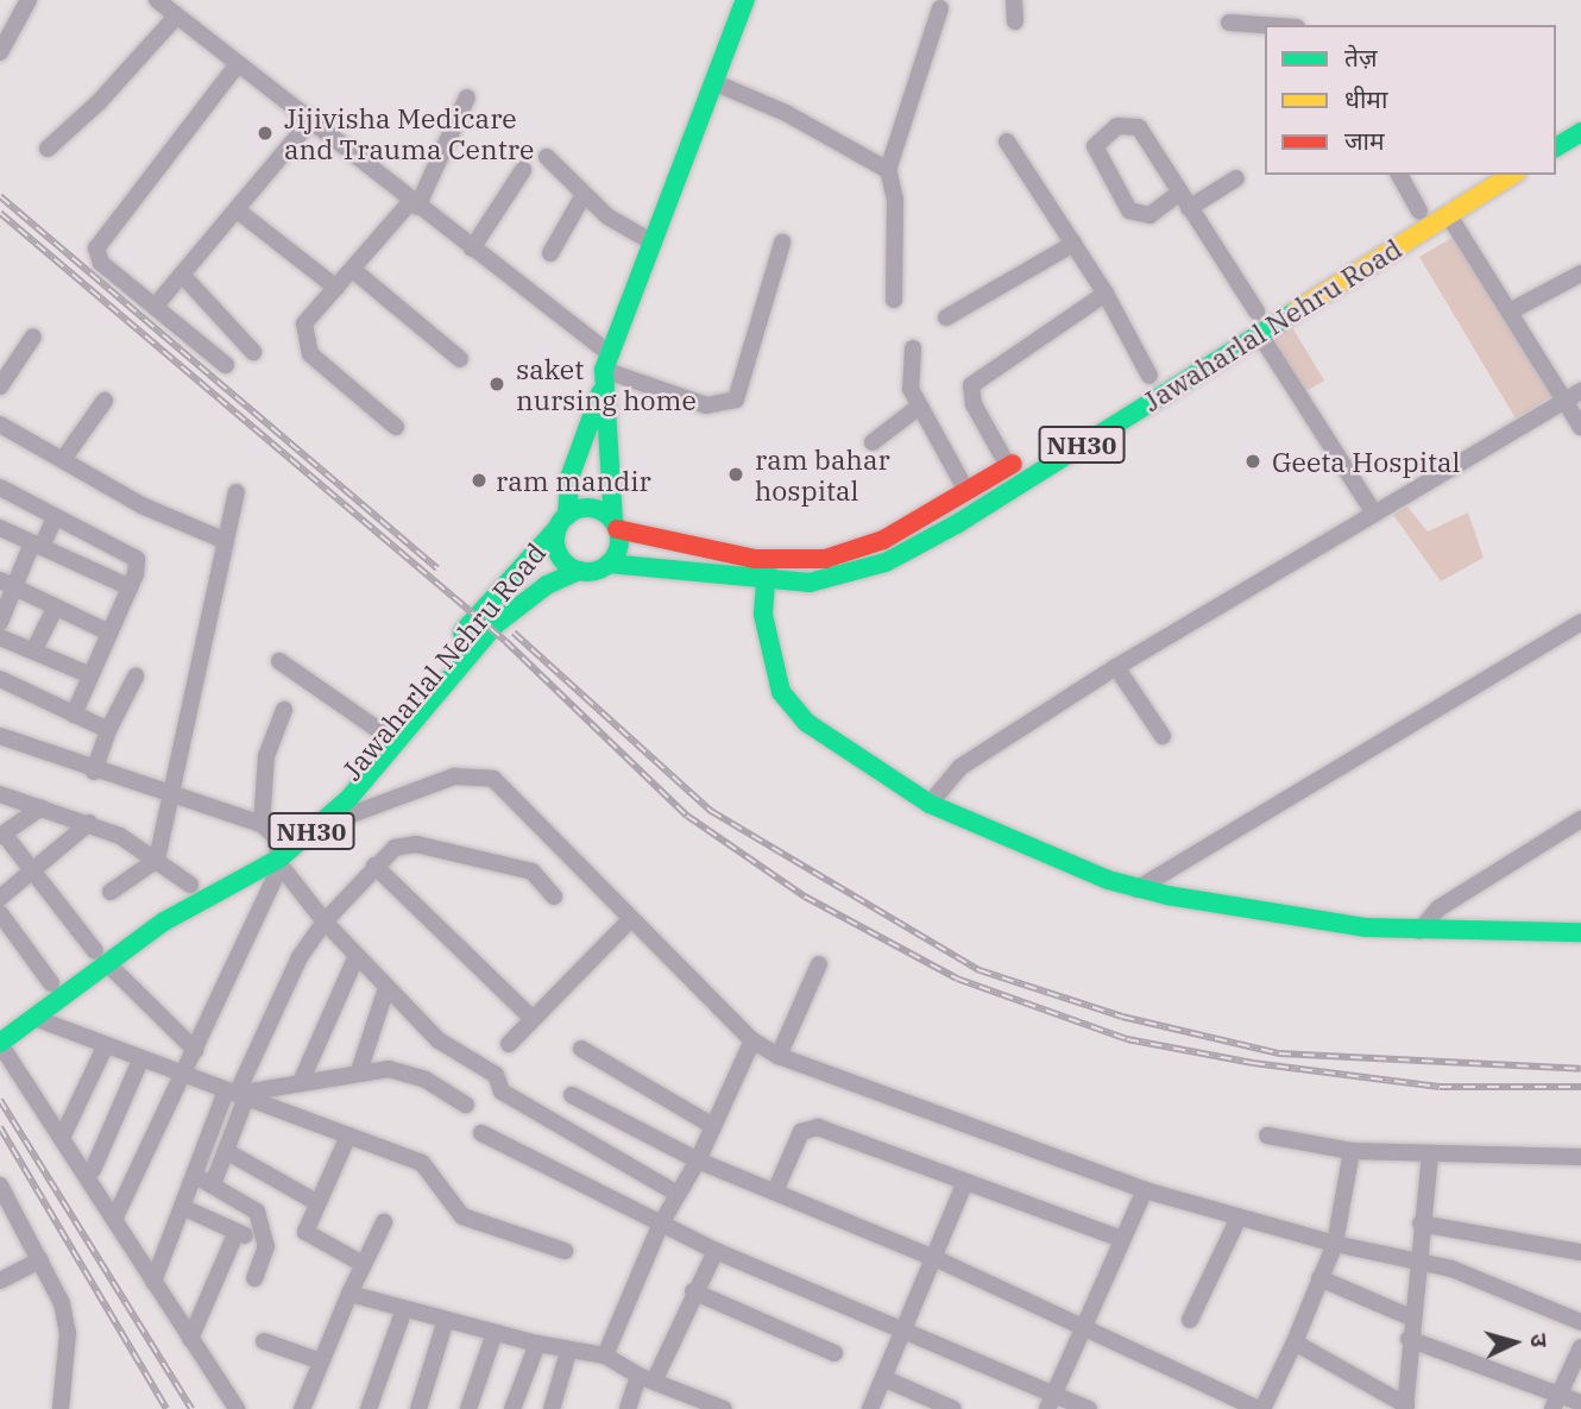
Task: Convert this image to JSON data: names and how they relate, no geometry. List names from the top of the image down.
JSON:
{
  "streets": {
    "main road": ["Jawaharlal Nehru Road", "NH30"]
  },
  "crossings": [
    ["Jawaharlal Nehru Road", "NH30"]
  ],
  "places": [
    "Jijivisha Medicare and Trauma Centre",
    "saket nursing home",
    "Geeta Hospital",
    "ram bahar hospital",
    "ram mandir"
  ],
  "legend": ["तेज़", "धीमा", "जाम"],
  "north": "right"
}
